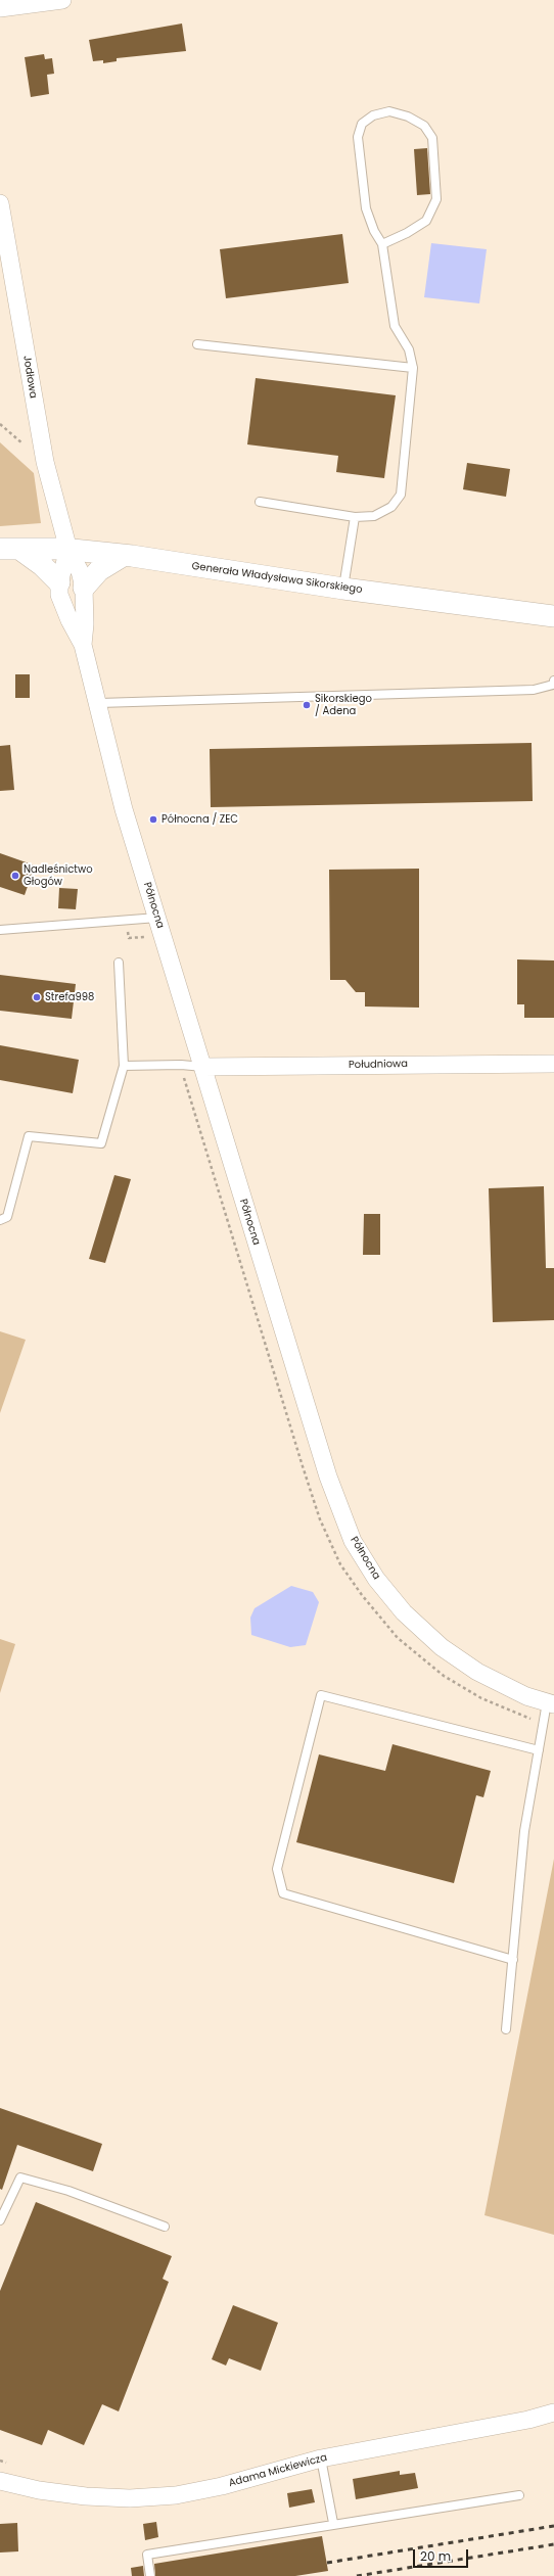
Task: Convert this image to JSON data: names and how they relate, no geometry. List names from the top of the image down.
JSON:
{
  "streets": {
    "street": [
      "Jodłowa",
      "Generała Władysława Sikorskiego",
      "Północna",
      "Południowa",
      "Adama Mickiewicza"
    ]
  },
  "crossings": [
    ["Jodłowa", "Generała Władysława Sikorskiego"],
    ["Jodłowa", "Północna"],
    ["Generała Władysława Sikorskiego", "Północna"],
    ["Północna", "Południowa"]
  ],
  "places": [
    "Sikorskiego / Adena",
    "Północna / ZEC",
    "Nadleśnictwo Głogów",
    "Strefa998"
  ],
  "scale_bar": "20 m"
}
